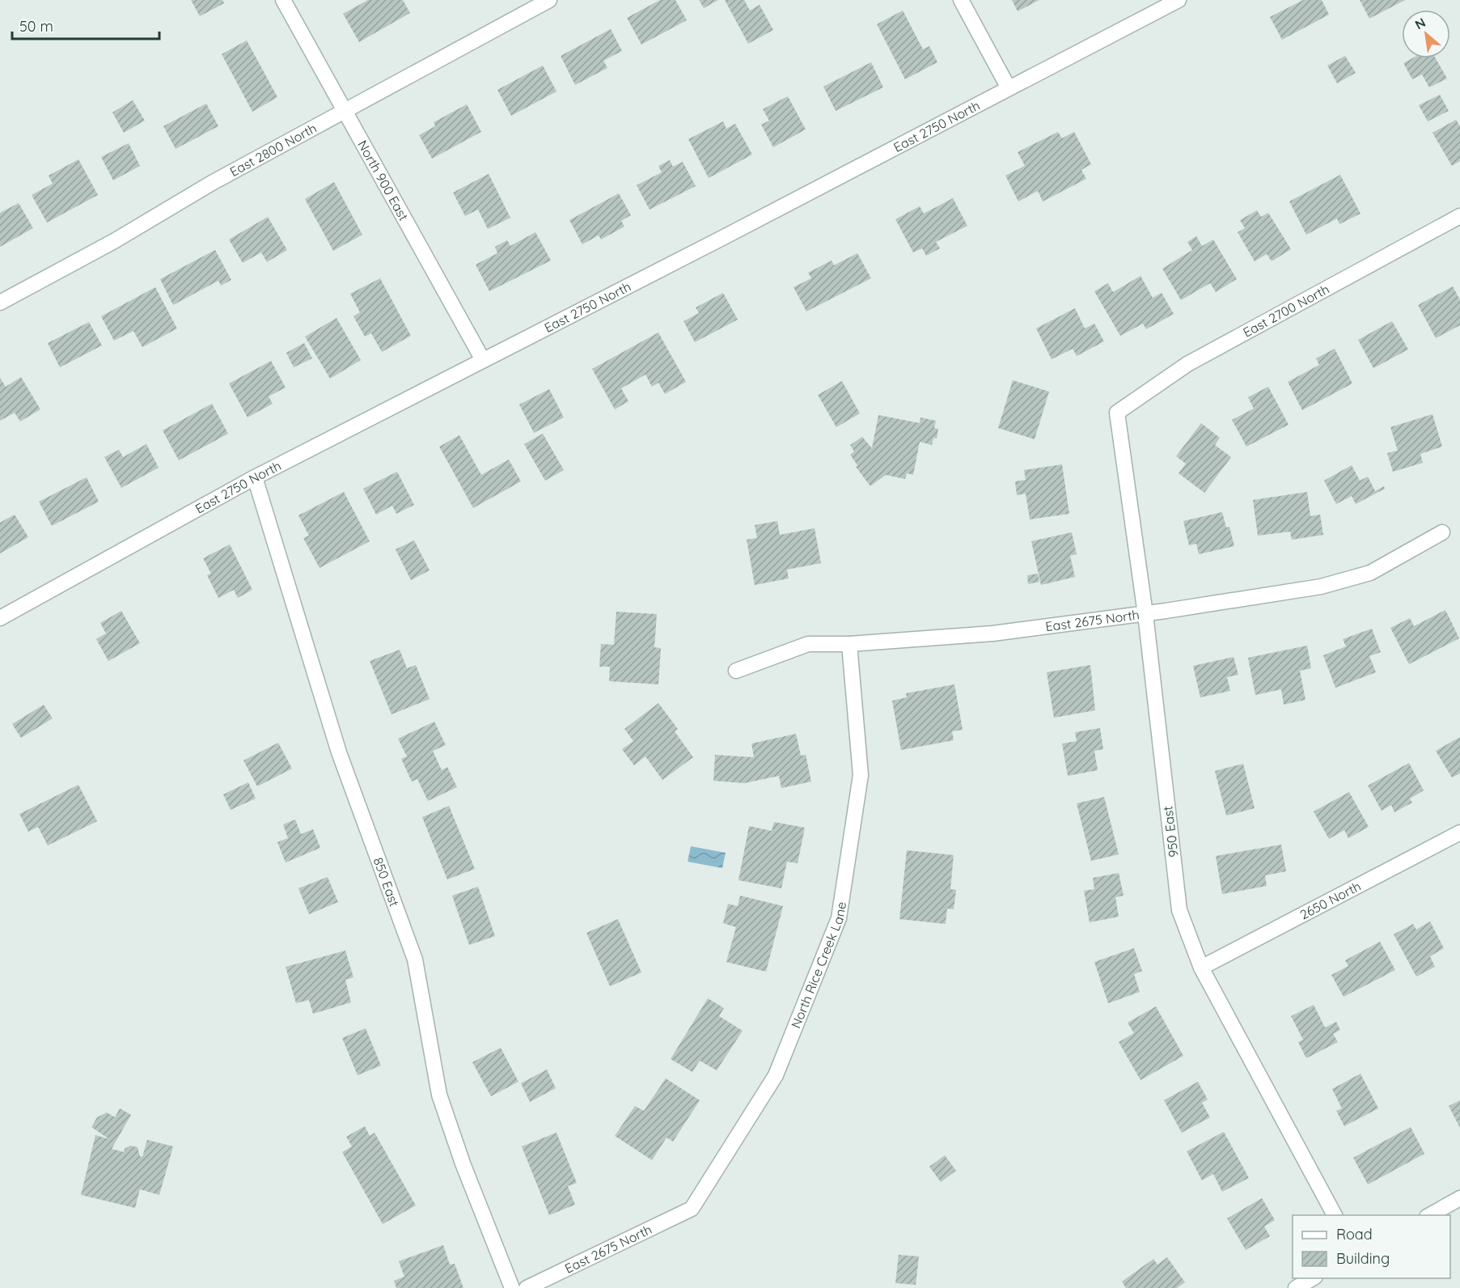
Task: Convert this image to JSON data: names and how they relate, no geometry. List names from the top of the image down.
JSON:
{
  "streets": {
    "street": [
      "East 2750 North",
      "East 2800 North",
      "North 900 East",
      "East 2700 North",
      "East 2675 North",
      "950 East",
      "850 East",
      "2650 North",
      "North Rice Creek Lane"
    ]
  },
  "crossings": [
    ["East 2750 North", "North 900 East"],
    ["East 2750 North", "850 East"],
    ["East 2800 North", "North 900 East"],
    ["East 2700 North", "950 East"],
    ["East 2675 North", "950 East"],
    ["East 2675 North", "North Rice Creek Lane"],
    ["950 East", "2650 North"]
  ],
  "legend": ["Road", "Building"],
  "scale_bar": "50 m",
  "north": "top left"
}
